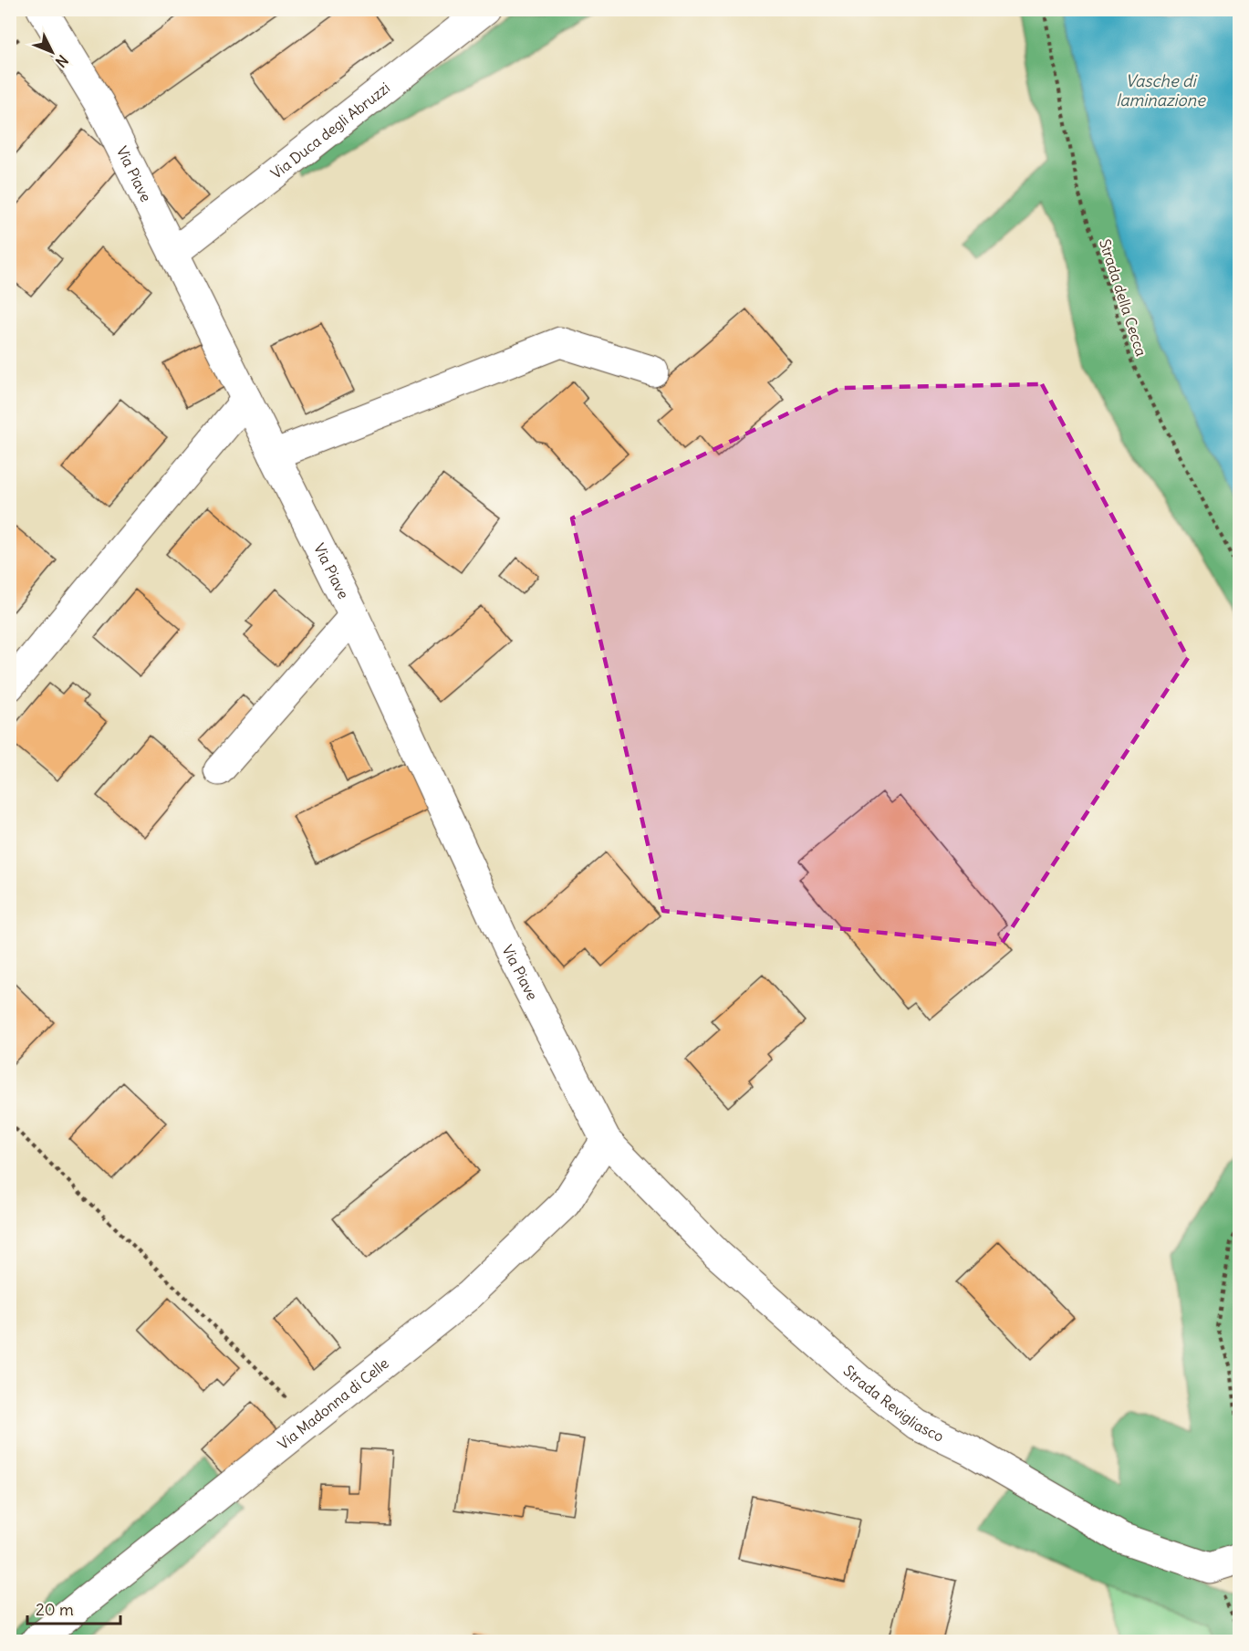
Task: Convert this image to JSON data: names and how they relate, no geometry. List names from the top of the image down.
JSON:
{
  "streets": {
    "street": [
      "Via Duca degli Abruzzi",
      "Via Piave",
      "Strada Revigliasco",
      "Via Madonna di Celle"
    ],
    "path": ["Strada della Cecca"]
  },
  "crossings": [
    ["Via Duca degli Abruzzi", "Via Piave"],
    ["Via Piave", "Strada Revigliasco"],
    ["Via Piave", "Via Madonna di Celle"],
    ["Strada Revigliasco", "Via Madonna di Celle"]
  ],
  "water": ["Vasche di laminazione"],
  "scale_bar": "20 m",
  "north": "bottom right"
}
